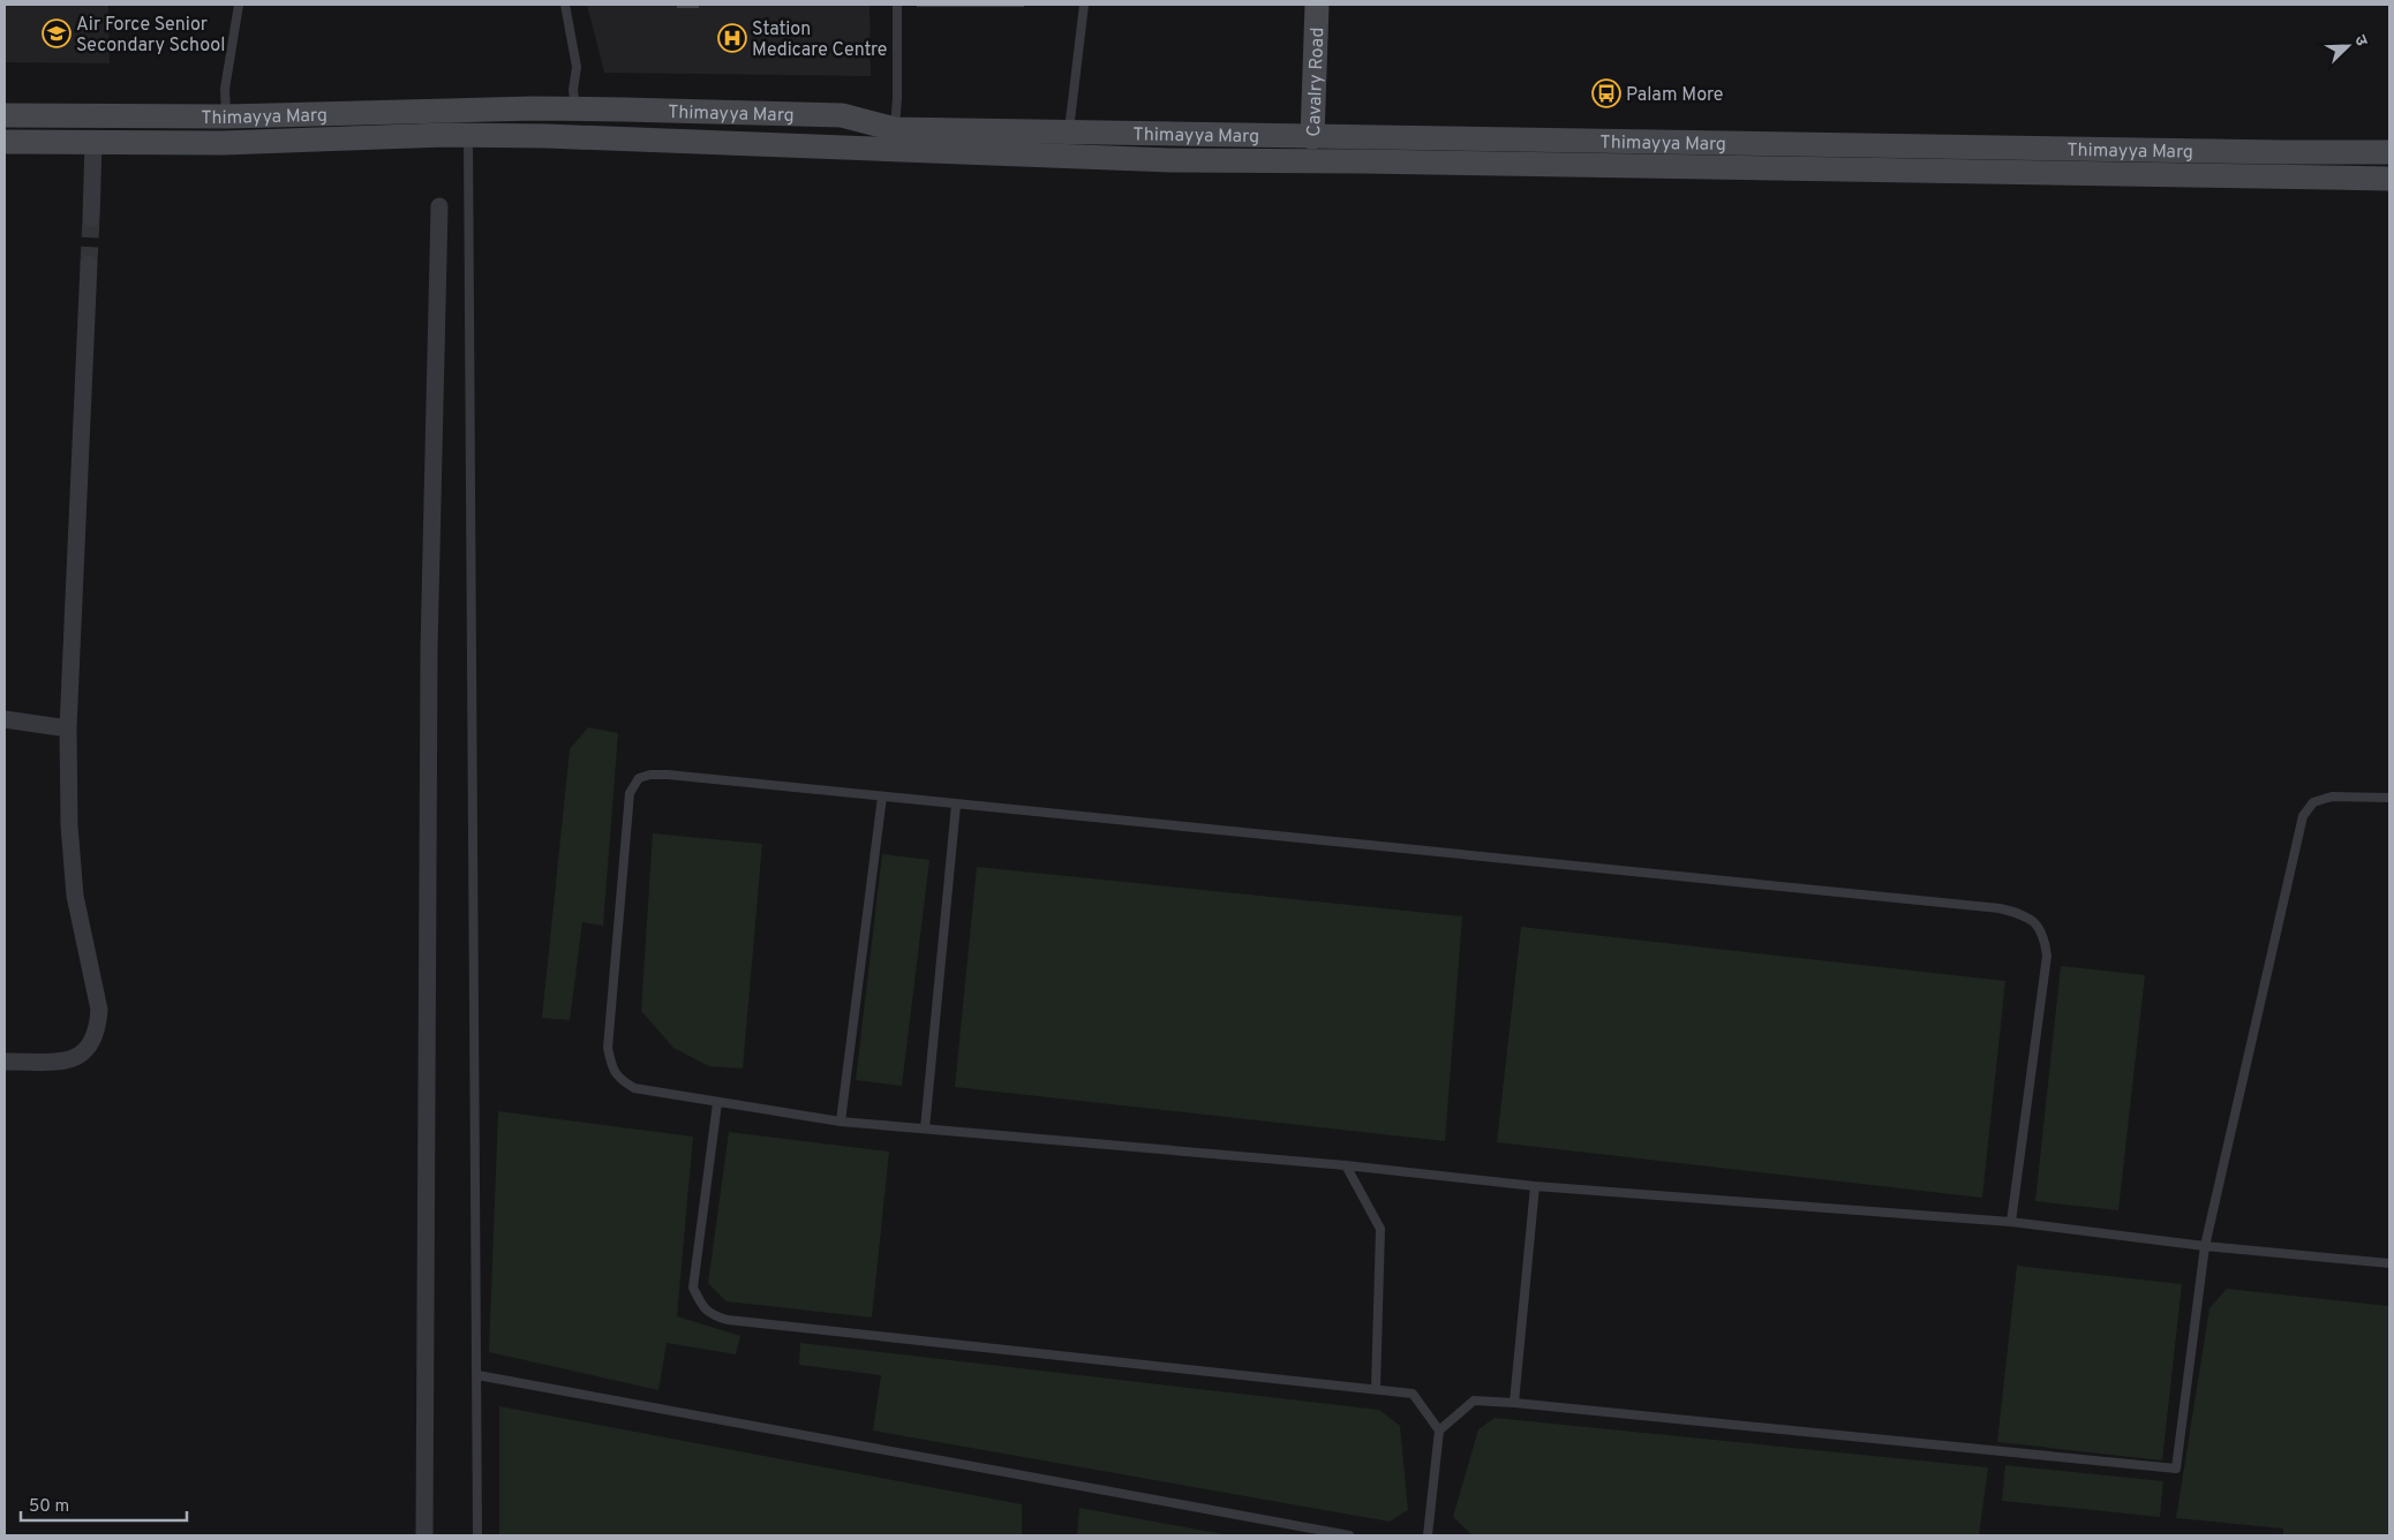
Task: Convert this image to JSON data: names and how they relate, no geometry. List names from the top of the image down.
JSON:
{
  "streets": {
    "street": ["Cavalry Road", "Thimayya Marg"]
  },
  "crossings": [
    ["Cavalry Road", "Thimayya Marg"]
  ],
  "places": {
    "school or university": ["Air Force Senior Secondary School"],
    "hospital": ["Station Medicare Centre"],
    "bus stop": ["Palam More"]
  },
  "scale_bar": "50 m",
  "north": "top right"
}
